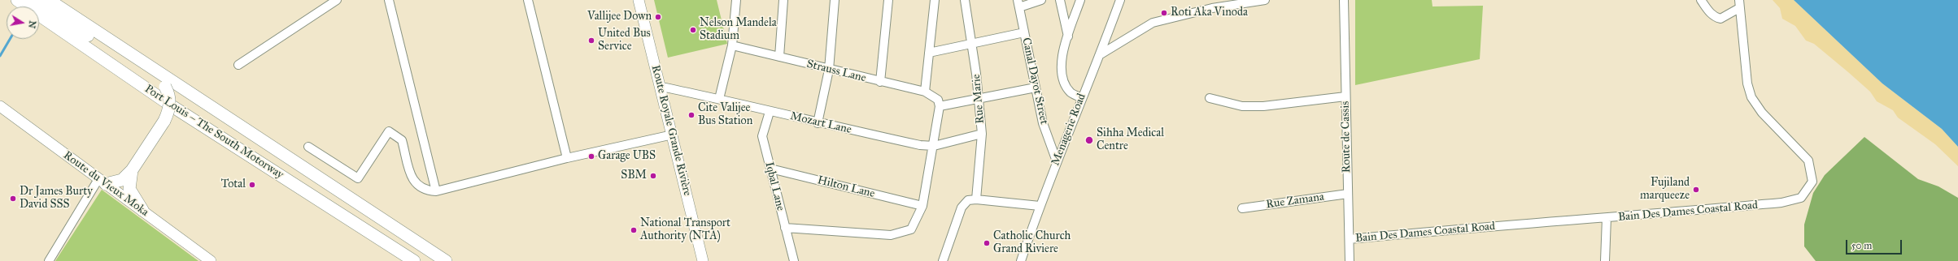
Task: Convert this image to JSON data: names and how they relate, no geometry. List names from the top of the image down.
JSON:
{
  "streets": {
    "highway": ["Port Louis – The South Motorway"],
    "main road": ["Route Royale Grande Rivière", "Route du Vieux Moka"],
    "street": [
      "Strauss Lane",
      "Canal Dayot Street",
      "Rue Marie",
      "Mozart Lane",
      "Menagerie Road",
      "Route de Cassis",
      "Iqbal Lane",
      "Hilton Lane",
      "Rue Zamana",
      "Bain Des Dames Coastal Road"
    ]
  },
  "crossings": [
    ["Canal Dayot Street", "Menagerie Road"],
    ["Rue Marie", "Mozart Lane"],
    ["Mozart Lane", "Route Royale Grande Rivière"],
    ["Mozart Lane", "Iqbal Lane"],
    ["Route de Cassis", "Rue Zamana"],
    ["Route de Cassis", "Bain Des Dames Coastal Road"],
    ["Iqbal Lane", "Hilton Lane"]
  ],
  "places": [
    "Roti Aka Vinoda",
    "Vallijee Down",
    "Nelson Mandela Stadium",
    "United Bus Service",
    "Cite Valijee Bus Station",
    "Sihha Medical Centre",
    "Garage UBS",
    "SBM",
    "Total",
    "Fujiland marqueeze",
    "Dr James Burty David SSS",
    "National Transport Authority (NTA)",
    "Catholic Church Grand Riviere"
  ],
  "scale_bar": "50 m",
  "north": "right"
}
